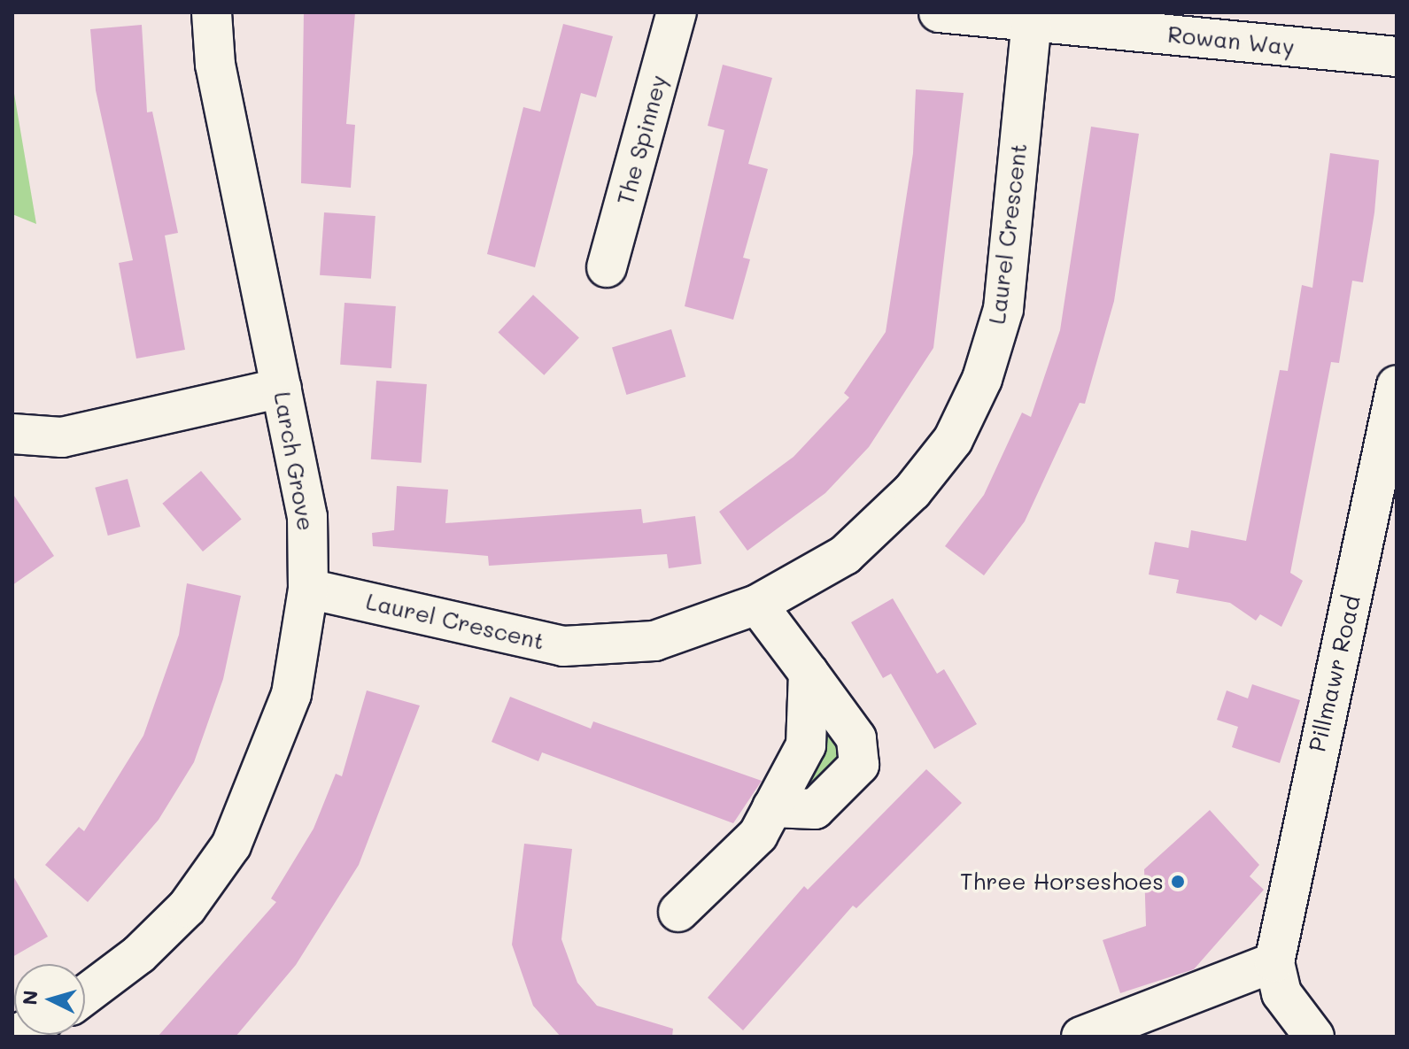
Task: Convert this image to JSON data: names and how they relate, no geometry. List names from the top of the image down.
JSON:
{
  "streets": {
    "street": [
      "Rowan Way",
      "The Spinney",
      "Laurel Crescent",
      "Larch Grove",
      "Pillmawr Road"
    ]
  },
  "crossings": [
    ["Rowan Way", "Laurel Crescent"],
    ["Laurel Crescent", "Larch Grove"]
  ],
  "places": ["Three Horseshoes"],
  "north": "left"
}
